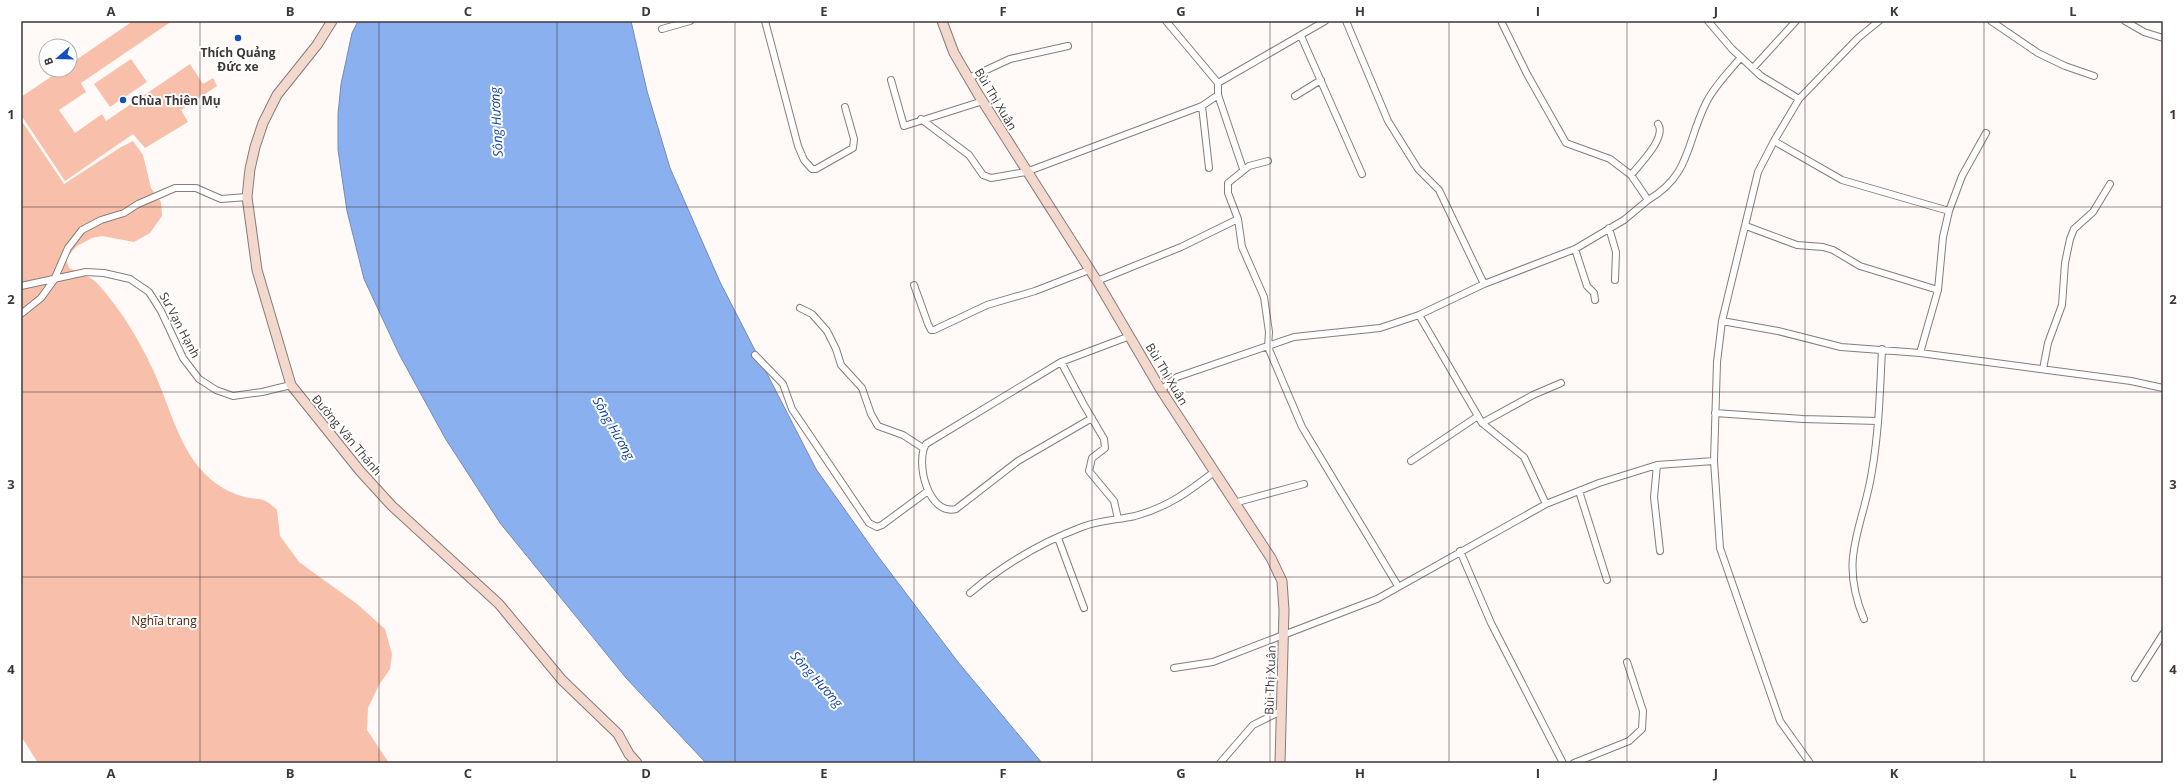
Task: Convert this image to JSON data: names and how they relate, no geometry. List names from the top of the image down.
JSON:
{
  "streets": {
    "main road": ["Bùi Thị Xuân", "Đường Văn Thánh"],
    "street": ["Sư Vạn Hạnh"]
  },
  "crossings": [
    ["Sư Vạn Hạnh", "Đường Văn Thánh"]
  ],
  "water": ["Sông Hương"],
  "parks": ["Nghĩa trang"],
  "places": ["Thích Quảng Đức xe", "Chùa Thiên Mụ"],
  "north": "left",
  "grid": {
    "columns": [
      "A",
      "B",
      "C",
      "D",
      "E",
      "F",
      "G",
      "H",
      "I",
      "J",
      "K",
      "L"
    ],
    "rows": [
      "1",
      "2",
      "3",
      "4"
    ]
  }
}
